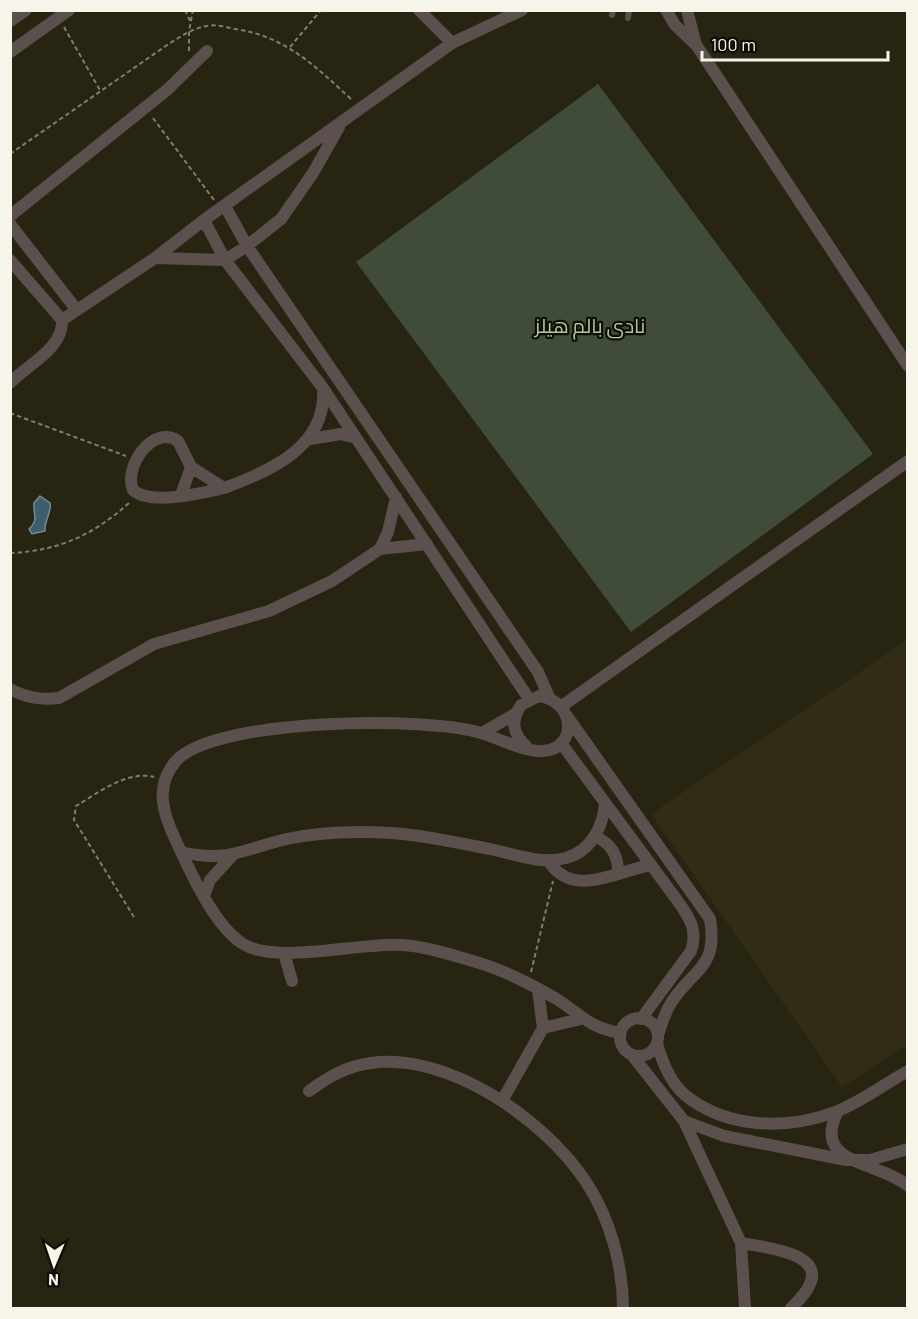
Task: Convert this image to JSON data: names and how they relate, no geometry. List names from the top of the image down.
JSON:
{
  "parks": ["نادى بالم هيلز"],
  "scale_bar": "100 m",
  "north": "bottom"
}
